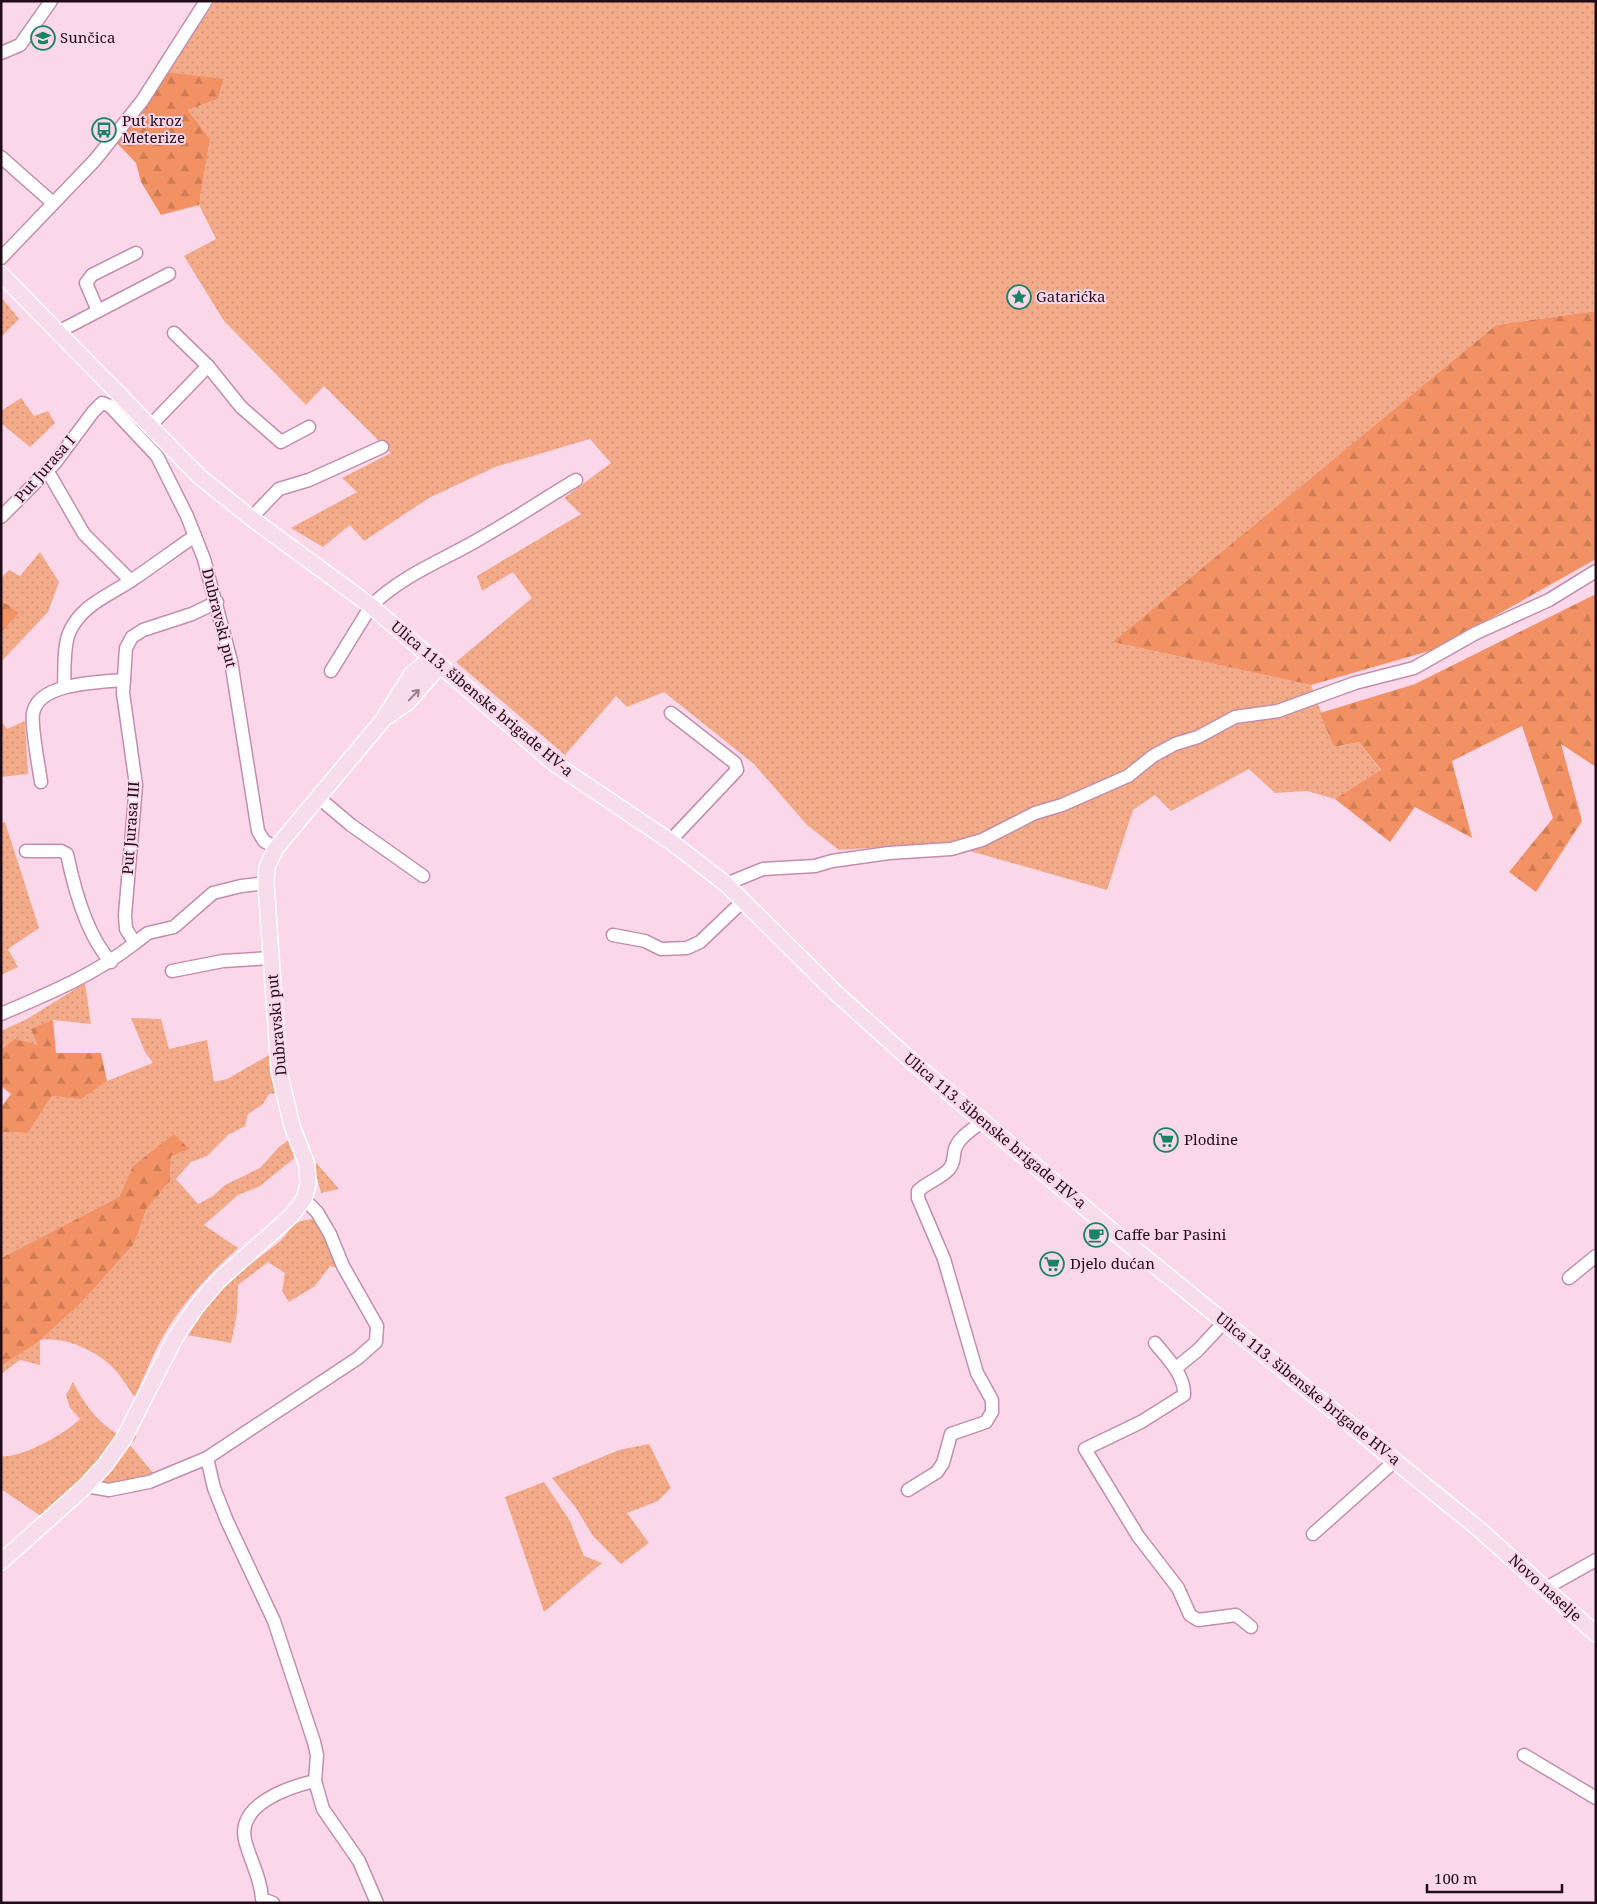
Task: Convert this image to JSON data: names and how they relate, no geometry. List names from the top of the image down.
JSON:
{
  "streets": {
    "main road": ["Dubravski put", "Ulica 113. šibenske brigade HV-a", "Novo naselje"],
    "street": ["Put Jurasa I", "Put Jurasa III"]
  },
  "crossings": [
    ["Put Jurasa I", "Dubravski put"],
    ["Dubravski put", "Ulica 113. šibenske brigade HV-a"],
    ["Dubravski put", "Put Jurasa III"],
    ["Ulica 113. šibenske brigade HV-a", "Novo naselje"]
  ],
  "places": {
    "school or university": ["Sunčica"],
    "bus stop": ["Put kroz Meterize"],
    "place": ["Gatarićka"],
    "supermarket": ["Plodine", "Djelo dućan"],
    "cafe": ["Caffe bar Pasini"]
  },
  "scale_bar": "100 m"
}
